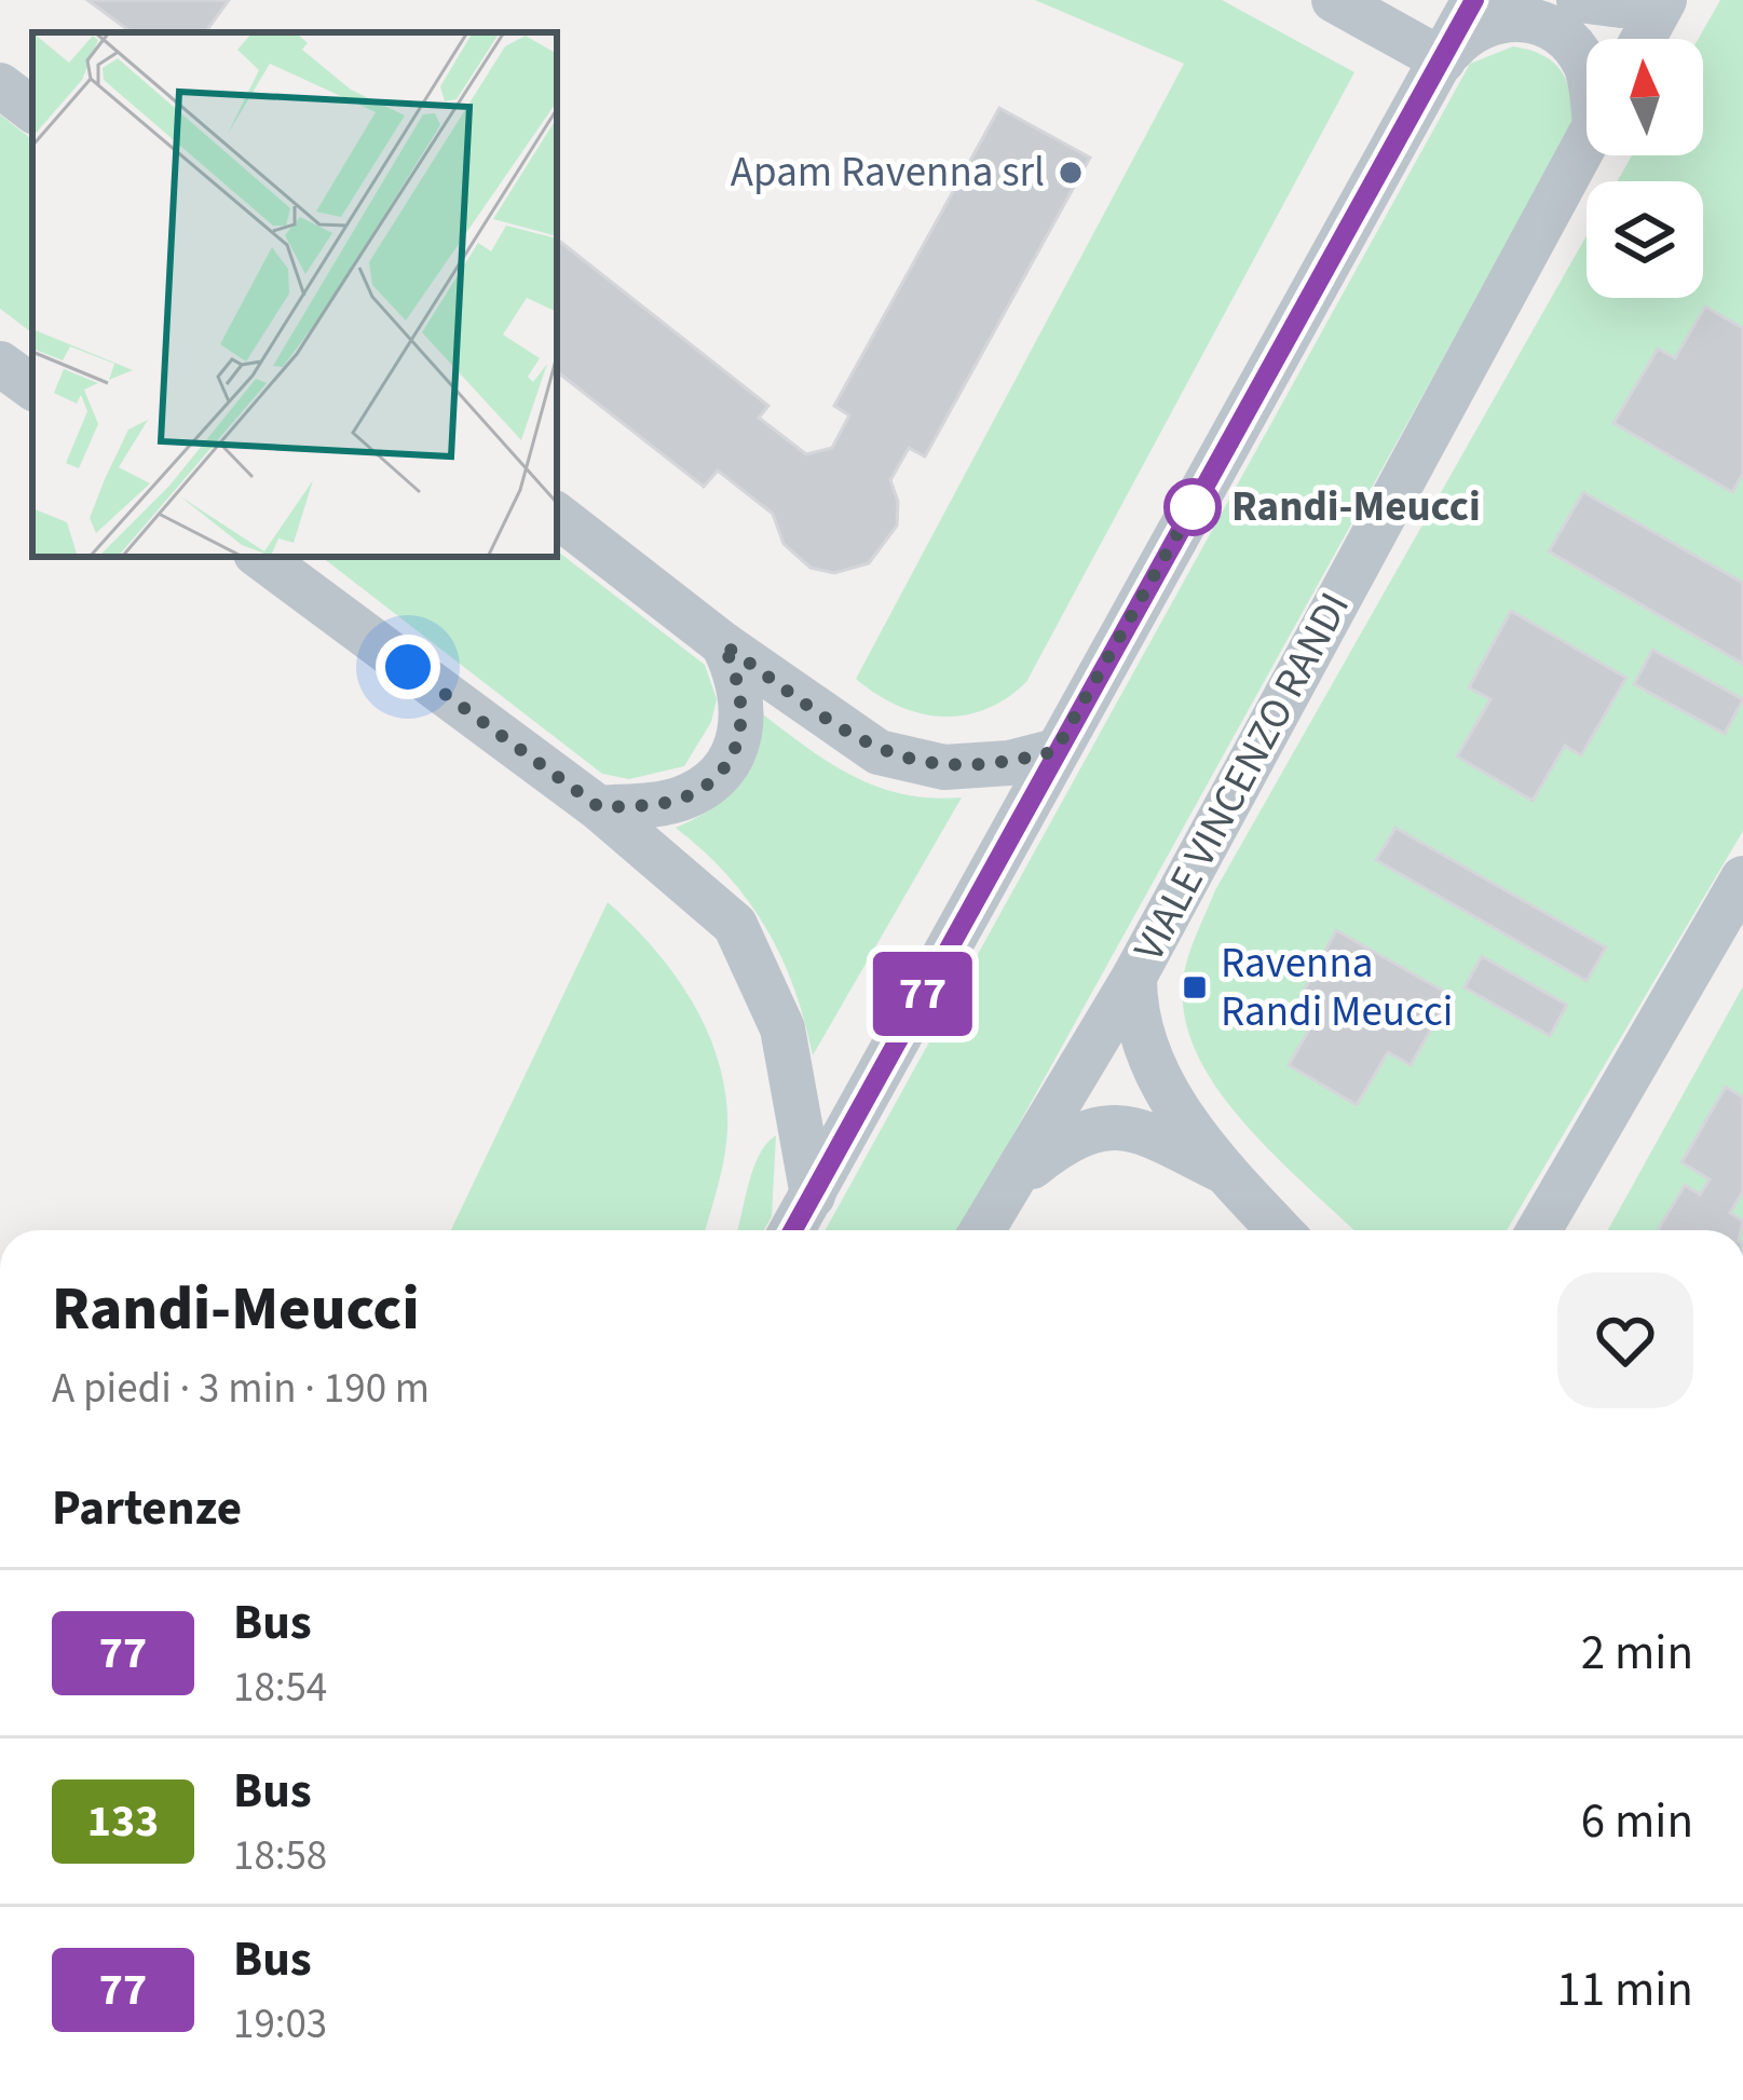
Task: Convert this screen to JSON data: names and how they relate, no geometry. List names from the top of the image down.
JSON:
{
  "streets": {
    "street": ["VIALE VINCENZO RANDI"]
  },
  "places": {
    "other": ["Apam Ravenna srl", "Randi-Meucci"],
    "transit": ["Ravenna Randi Meucci"]
  },
  "lines": ["bus line 77"],
  "north": "top",
  "page": {
    "on_map": "77",
    "heading": [
      ["Randi-Meucci", "A piedi · 3 min · 190 m"],
      "Partenze"
    ],
    "list": [
      {
        "mark": "77",
        "name": "Bus",
        "note": "18:54",
        "value": "2 min"
      },
      {
        "mark": "133",
        "name": "Bus",
        "note": "18:58",
        "value": "6 min"
      },
      {
        "mark": "77",
        "name": "Bus",
        "note": "19:03",
        "value": "11 min"
      }
    ]
  }
}
